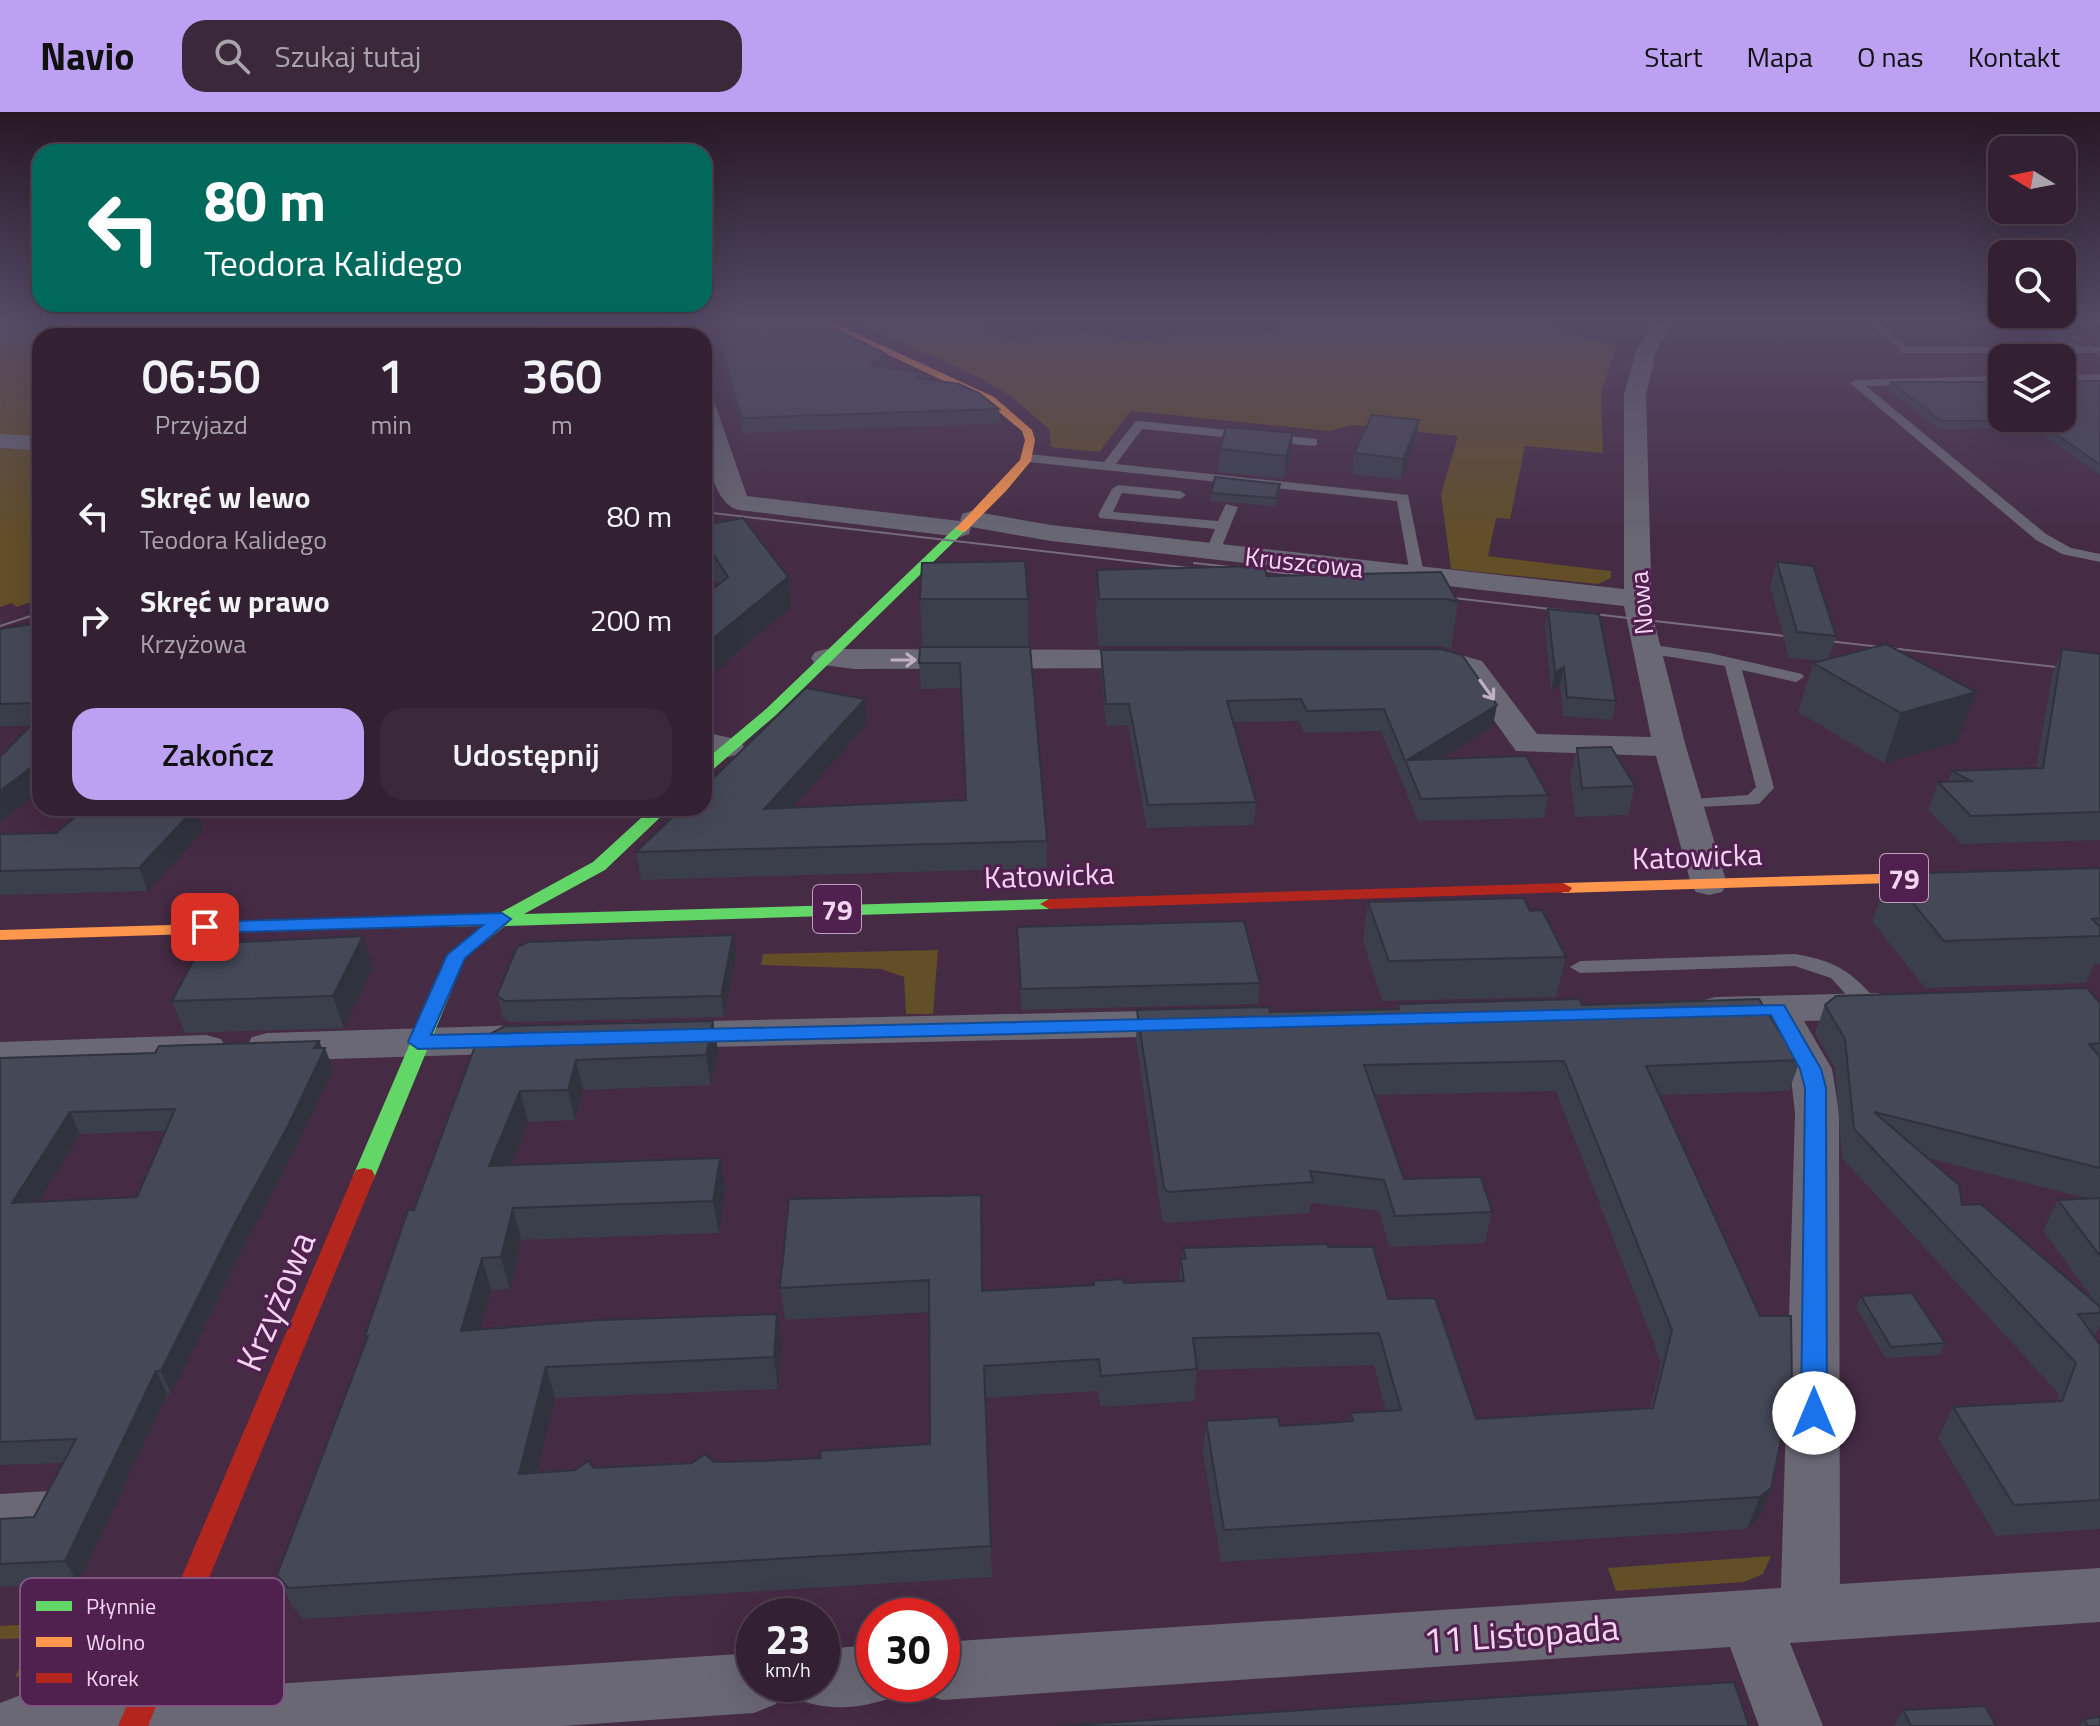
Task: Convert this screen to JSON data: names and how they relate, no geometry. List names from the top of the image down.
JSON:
{
  "streets": {
    "street": [
      "Kruszcowa",
      "Nowa",
      "Katowicka",
      "79",
      "Krzyżowa",
      "11 Listopada"
    ]
  },
  "crossings": [
    ["Kruszcowa", "Nowa"],
    ["Nowa", "Katowicka"],
    ["Katowicka", "Krzyżowa"]
  ],
  "legend": ["Płynnie", "Wolno", "Korek"],
  "north": "left",
  "page": {
    "header": "Navio",
    "search": "Szukaj tutaj",
    "nav": [
      "Start",
      "Mapa",
      "O nas",
      "Kontakt"
    ],
    "turn": ["80 m", "Teodora Kalidego"],
    "eta": [
      "06:50",
      "Przyjazd",
      "1",
      "min",
      "360",
      "m"
    ],
    "list": [
      {
        "name": "Skręć w lewo",
        "note": "Teodora Kalidego",
        "value": "80 m"
      },
      {
        "name": "Skręć w prawo",
        "note": "Krzyżowa",
        "value": "200 m"
      }
    ],
    "buttons": ["Zakończ", "Udostępnij"],
    "speed": "23 km/h",
    "limit": "30"
  }
}
